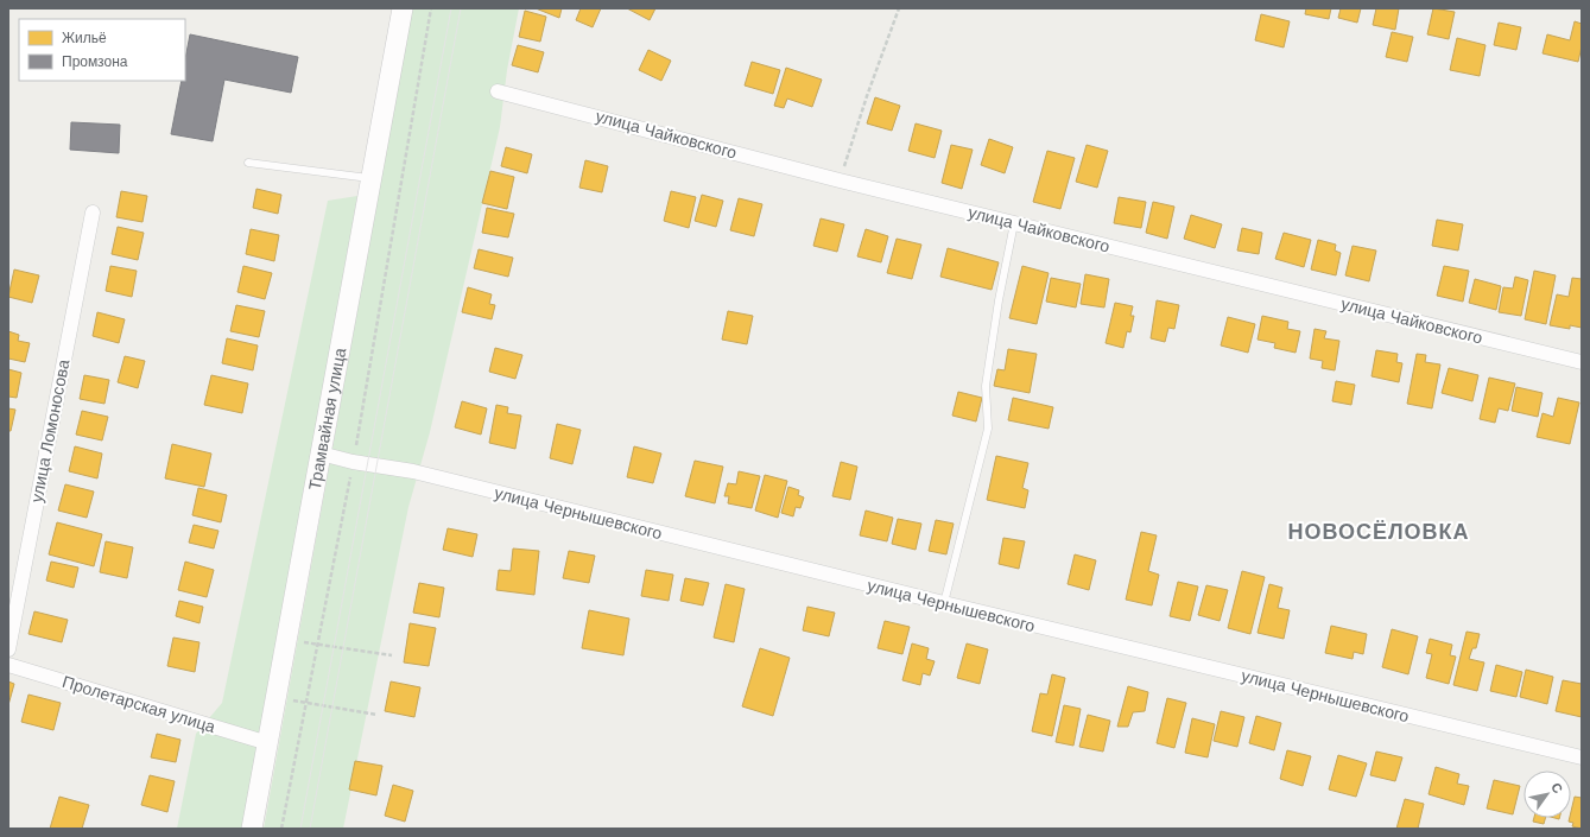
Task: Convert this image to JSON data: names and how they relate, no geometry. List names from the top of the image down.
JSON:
{
  "streets": {
    "main road": ["Трамвайная улица"],
    "street": [
      "улица Чайковского",
      "улица Ломоносова",
      "улица Чернышевского",
      "Пролетарская улица"
    ]
  },
  "crossings": [
    ["Трамвайная улица", "улица Чернышевского"],
    ["Трамвайная улица", "Пролетарская улица"]
  ],
  "districts": ["НОВОСЁЛОВКА"],
  "legend": ["Жильё", "Промзона"],
  "north": "top right"
}
